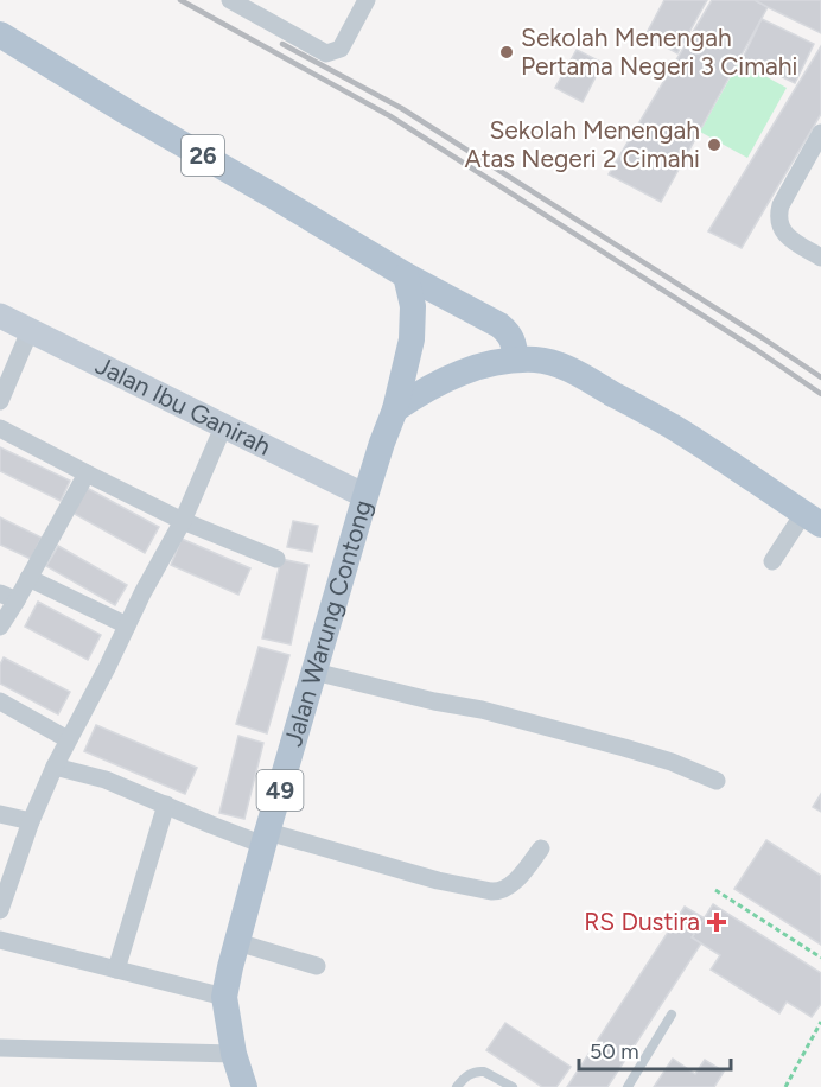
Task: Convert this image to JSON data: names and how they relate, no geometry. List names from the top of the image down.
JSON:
{
  "streets": {
    "main road": [
      "26",
      "Jalan Ibu Ganirah",
      "Jalan Warung Contong",
      "49"
    ]
  },
  "crossings": [
    ["26", "Jalan Warung Contong"],
    ["Jalan Ibu Ganirah", "Jalan Warung Contong"]
  ],
  "places": {
    "other": ["Sekolah Menengah Pertama Negeri 3 Cimahi", "Sekolah Menengah Atas Negeri 2 Cimahi"],
    "health": ["RS Dustira"]
  },
  "scale_bar": "50 m"
}
